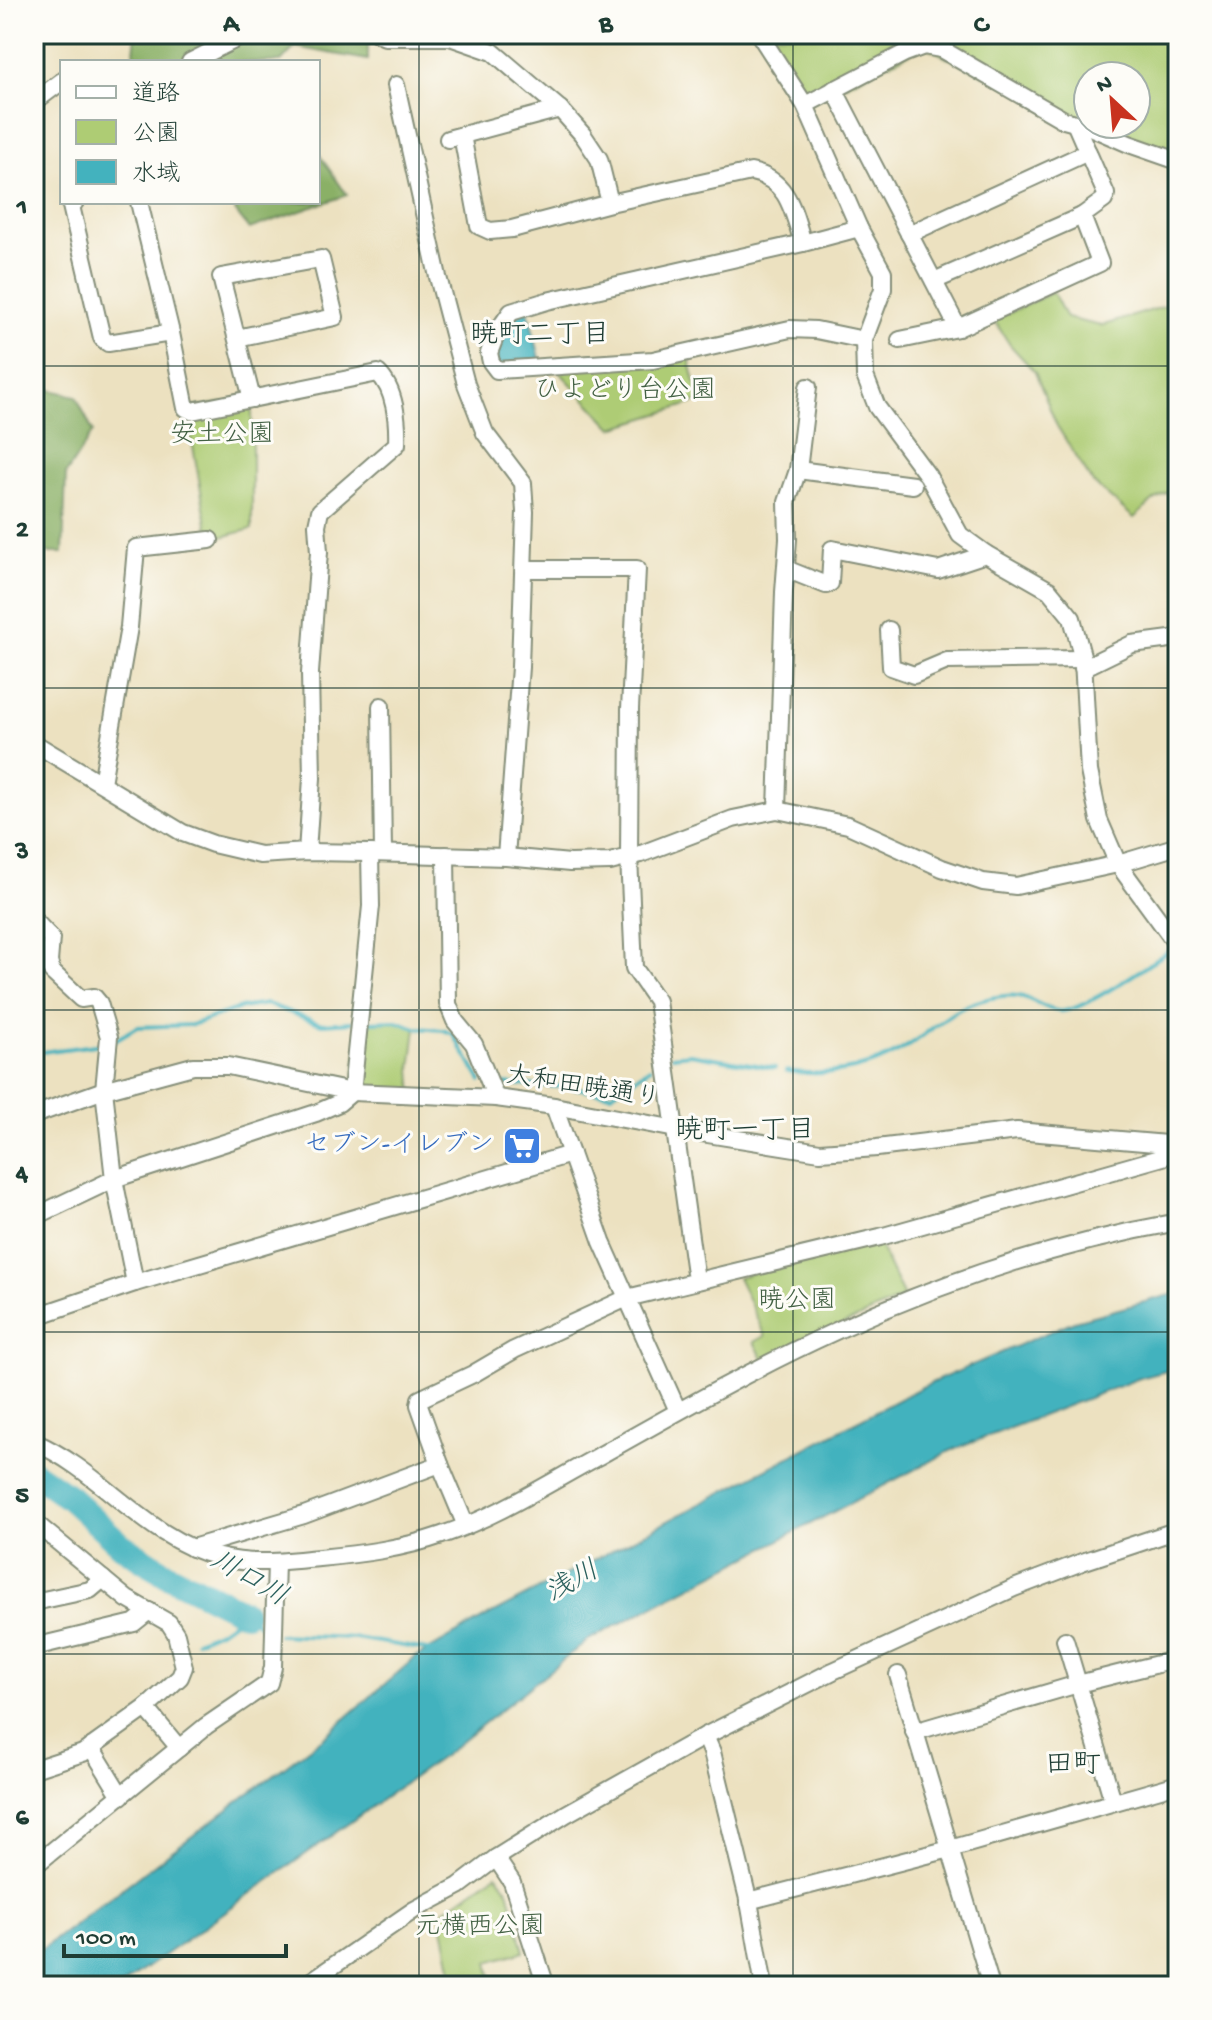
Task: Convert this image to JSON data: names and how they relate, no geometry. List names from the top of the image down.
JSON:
{
  "streets": {
    "street": ["大和田暁通り"]
  },
  "districts": ["暁町二丁目", "暁町一丁目", "田町"],
  "water": ["川口川", "浅川"],
  "parks": [
    "ひよどり台公園",
    "安土公園",
    "暁公園",
    "元横西公園"
  ],
  "places": {
    "supermarket": ["セブン-イレブン"]
  },
  "legend": ["道路", "公園", "水域"],
  "scale_bar": "100 m",
  "north": "top left",
  "grid": {
    "columns": ["A", "B", "C"],
    "rows": [
      "1",
      "2",
      "3",
      "4",
      "5",
      "6"
    ]
  }
}
